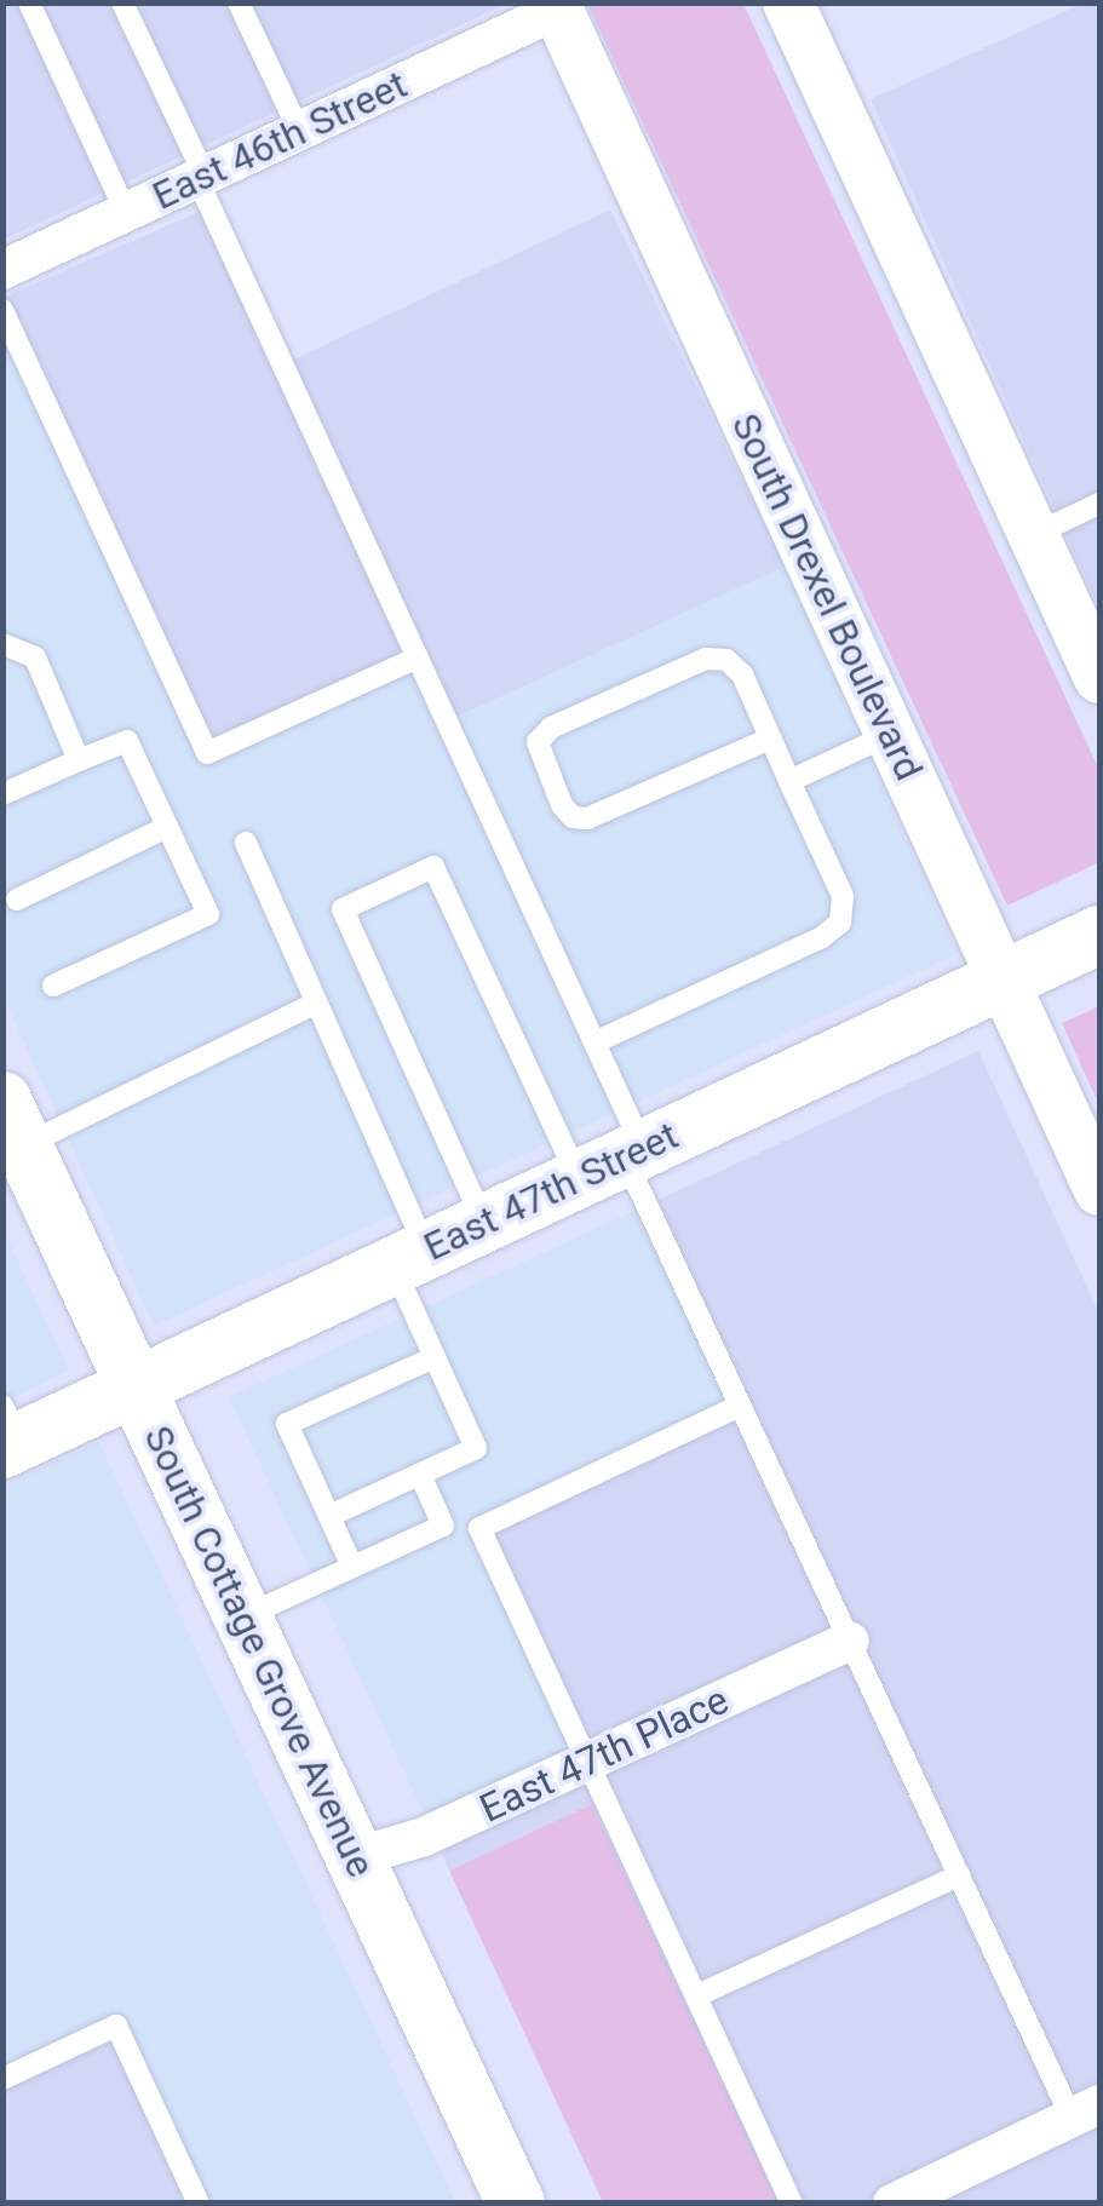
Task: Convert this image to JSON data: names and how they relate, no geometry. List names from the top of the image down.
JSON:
{
  "streets": {
    "main road": ["East 47th Street", "South Cottage Grove Avenue"],
    "street": ["East 46th Street", "South Drexel Boulevard", "East 47th Place"]
  },
  "crossings": [
    ["East 46th Street", "South Drexel Boulevard"],
    ["South Drexel Boulevard", "East 47th Street"],
    ["East 47th Street", "South Cottage Grove Avenue"],
    ["South Cottage Grove Avenue", "East 47th Place"]
  ]
}
